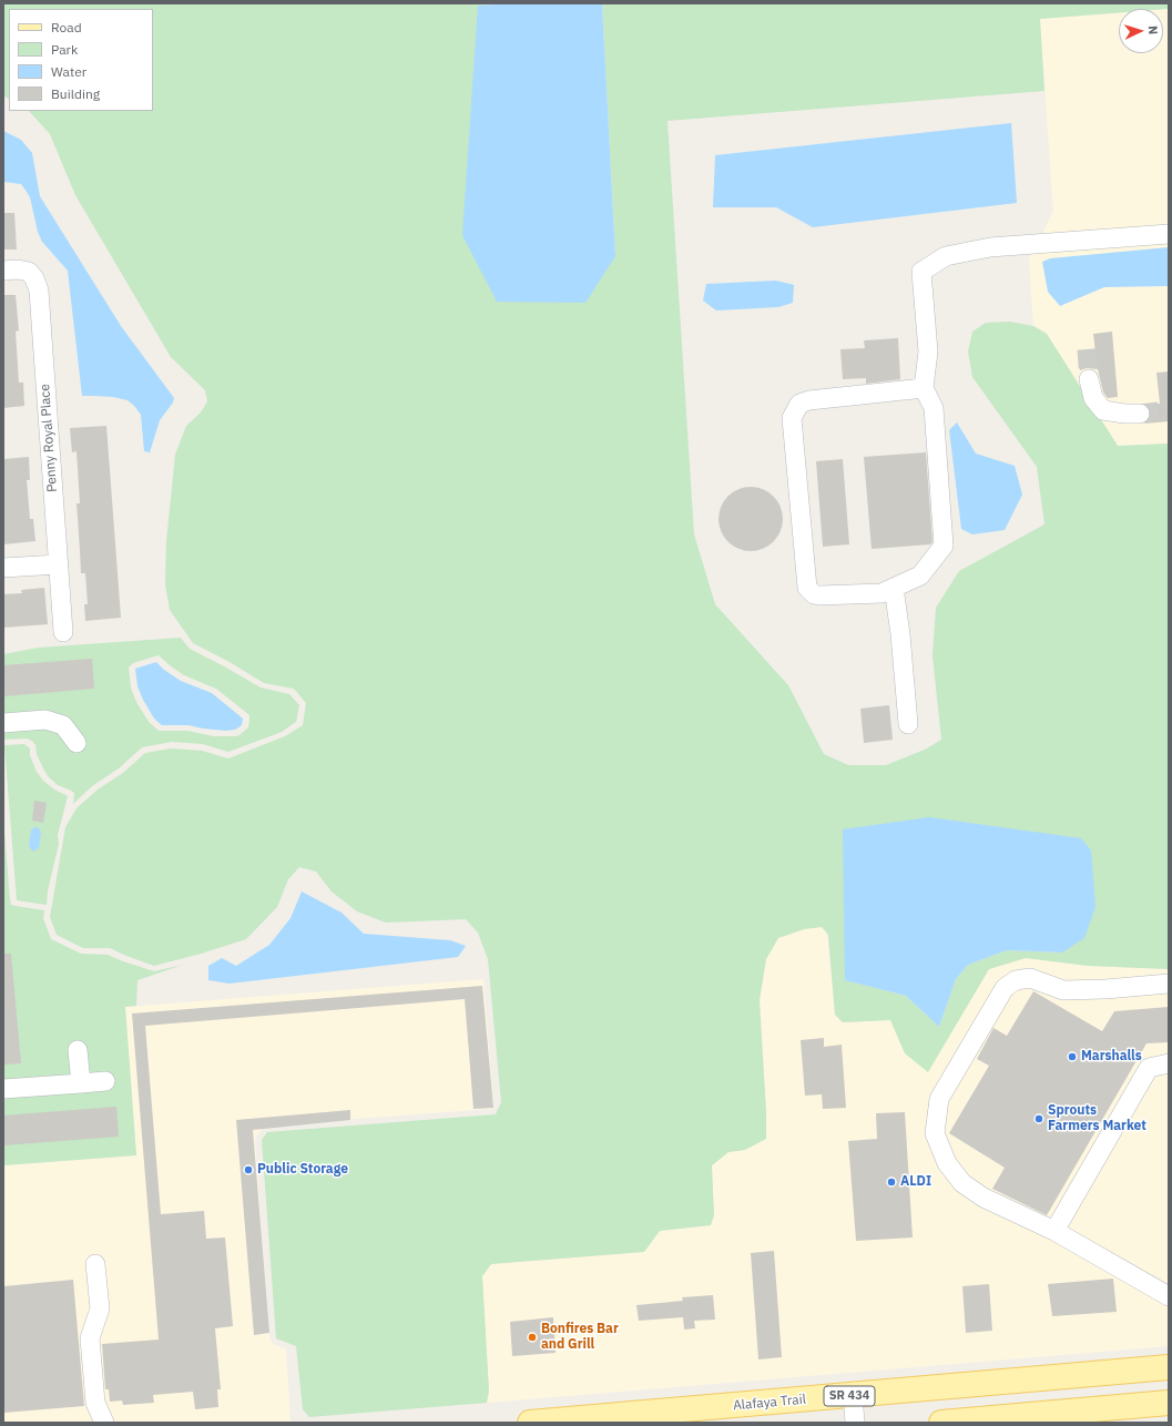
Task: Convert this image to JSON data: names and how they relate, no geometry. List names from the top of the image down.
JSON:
{
  "streets": {
    "main road": ["SR 434", "Alafaya Trail"],
    "street": ["Penny Royal Place"]
  },
  "places": [
    "Marshalls",
    "Sprouts Farmers Market",
    "Public Storage",
    "ALDI",
    "Bonfires Bar and Grill"
  ],
  "legend": [
    "Road",
    "Park",
    "Water",
    "Building"
  ],
  "north": "right"
}
